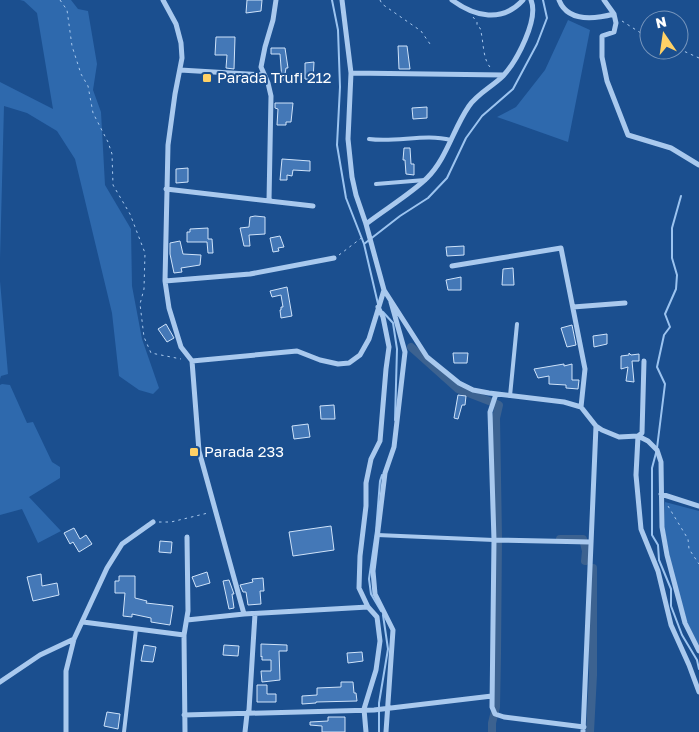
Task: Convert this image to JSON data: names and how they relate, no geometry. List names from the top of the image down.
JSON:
{
  "places": {
    "transit": ["Parada Trufi 212", "Parada 233"]
  },
  "north": "top"
}
